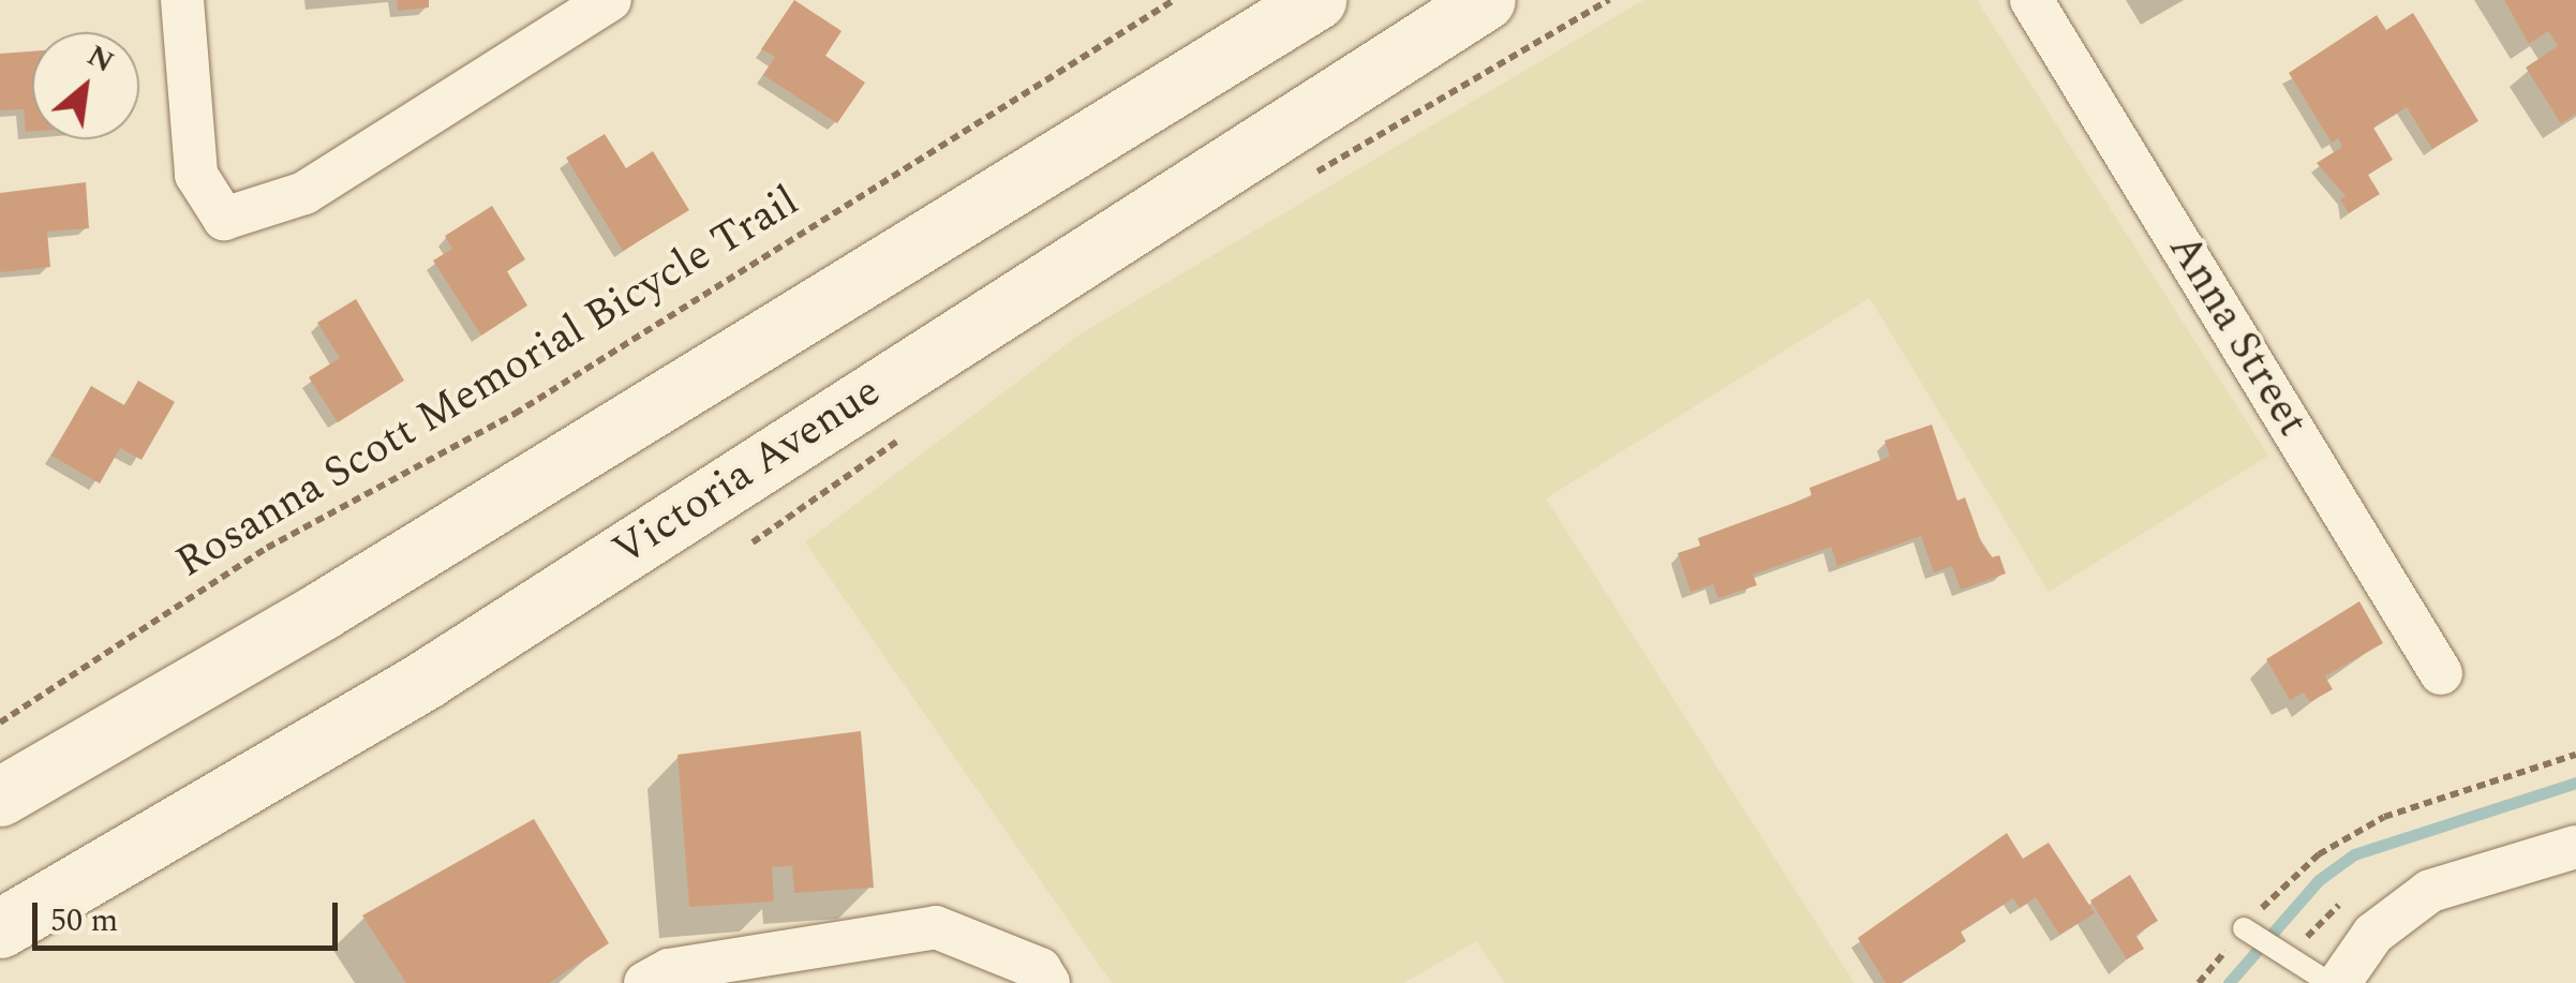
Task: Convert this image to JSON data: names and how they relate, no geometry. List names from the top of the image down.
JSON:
{
  "streets": {
    "main road": ["Victoria Avenue"],
    "street": ["Anna Street"],
    "path": ["Rosanna Scott Memorial Bicycle Trail"]
  },
  "scale_bar": "50 m",
  "north": "top right"
}
